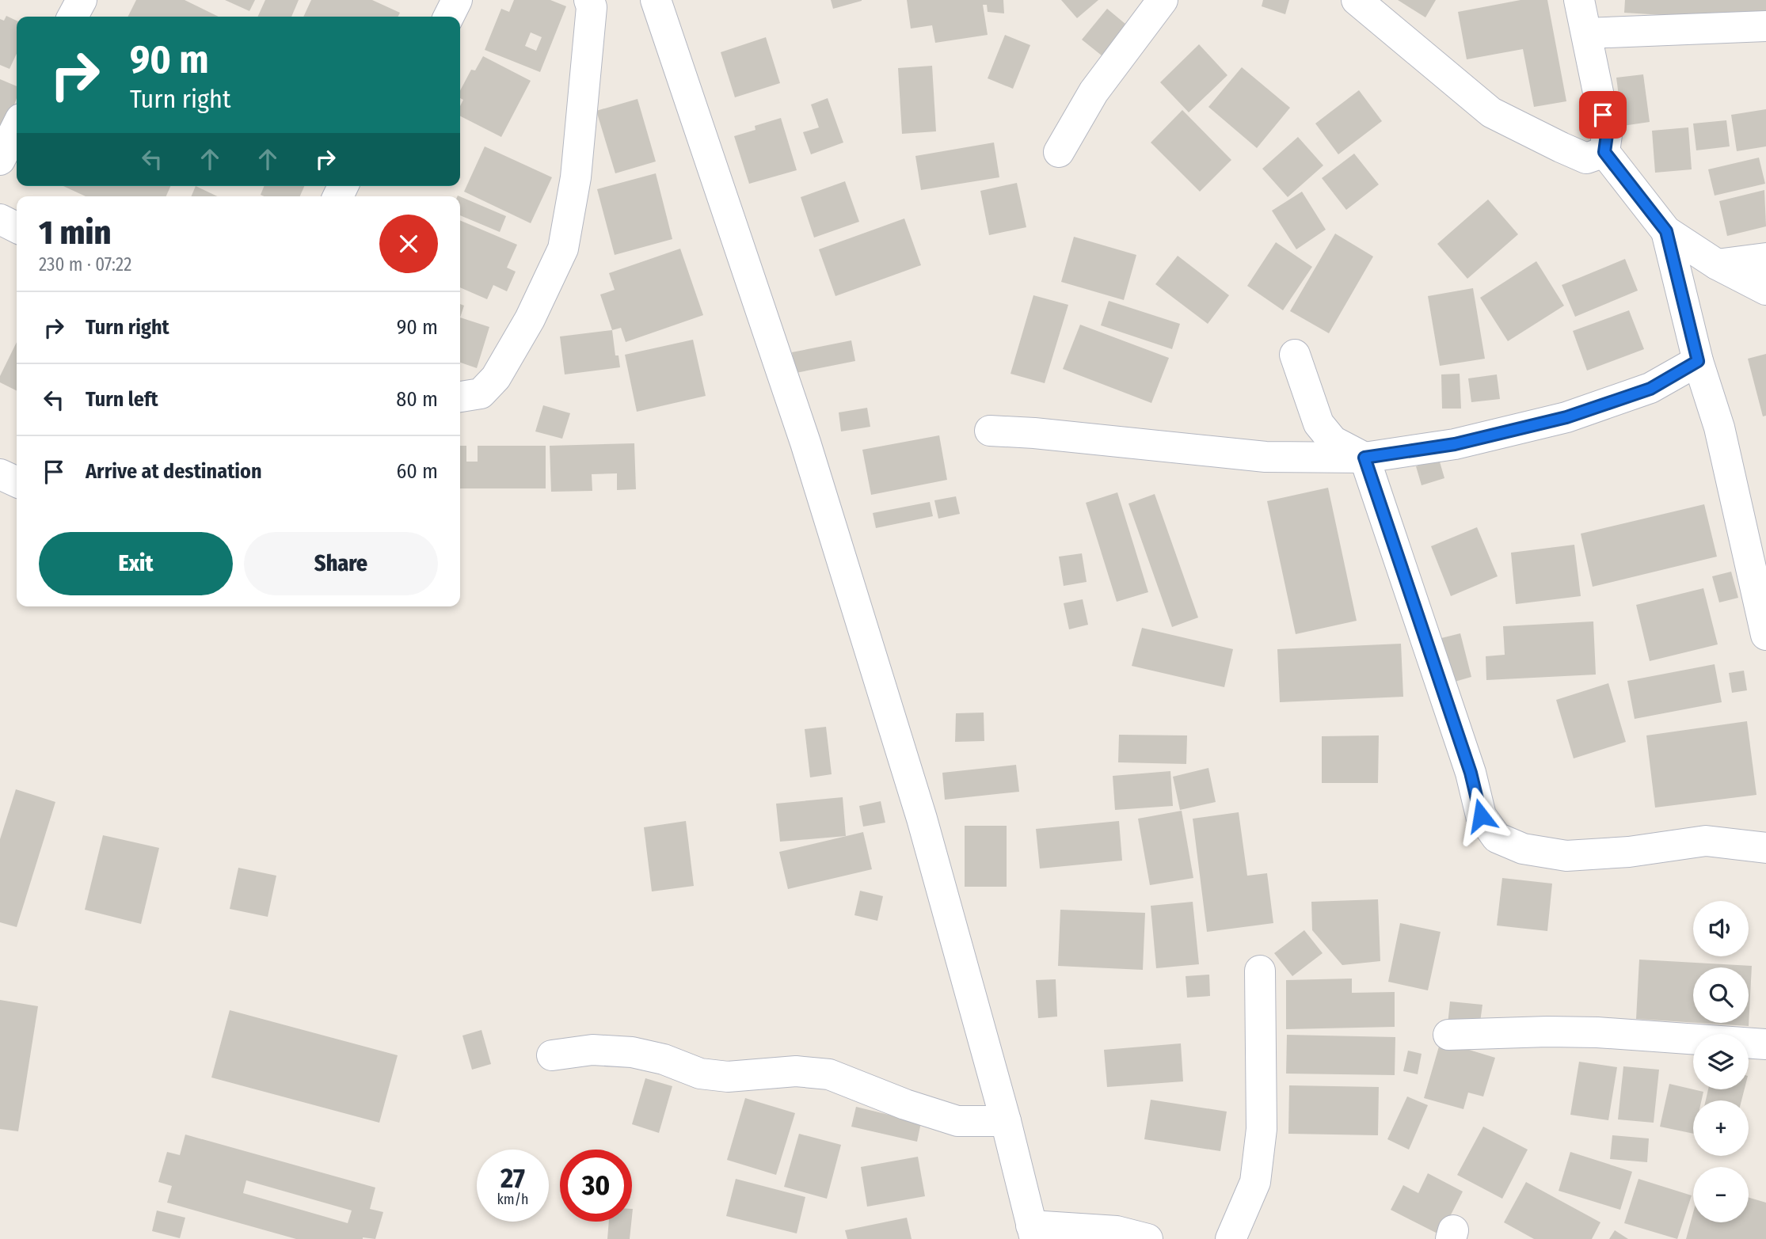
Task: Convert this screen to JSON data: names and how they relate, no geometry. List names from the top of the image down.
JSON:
{
  "page": {
    "turn": ["90 m", "Turn right"],
    "heading": ["1 min", "230 m · 07:22"],
    "list": [
      {
        "name": "Turn right",
        "value": "90 m"
      },
      {
        "name": "Turn left",
        "value": "80 m"
      },
      {
        "name": "Arrive at destination",
        "value": "60 m"
      }
    ],
    "buttons": ["Exit", "Share"],
    "map_buttons": ["+", "−"],
    "speed": "27 km/h",
    "limit": "30"
  }
}
